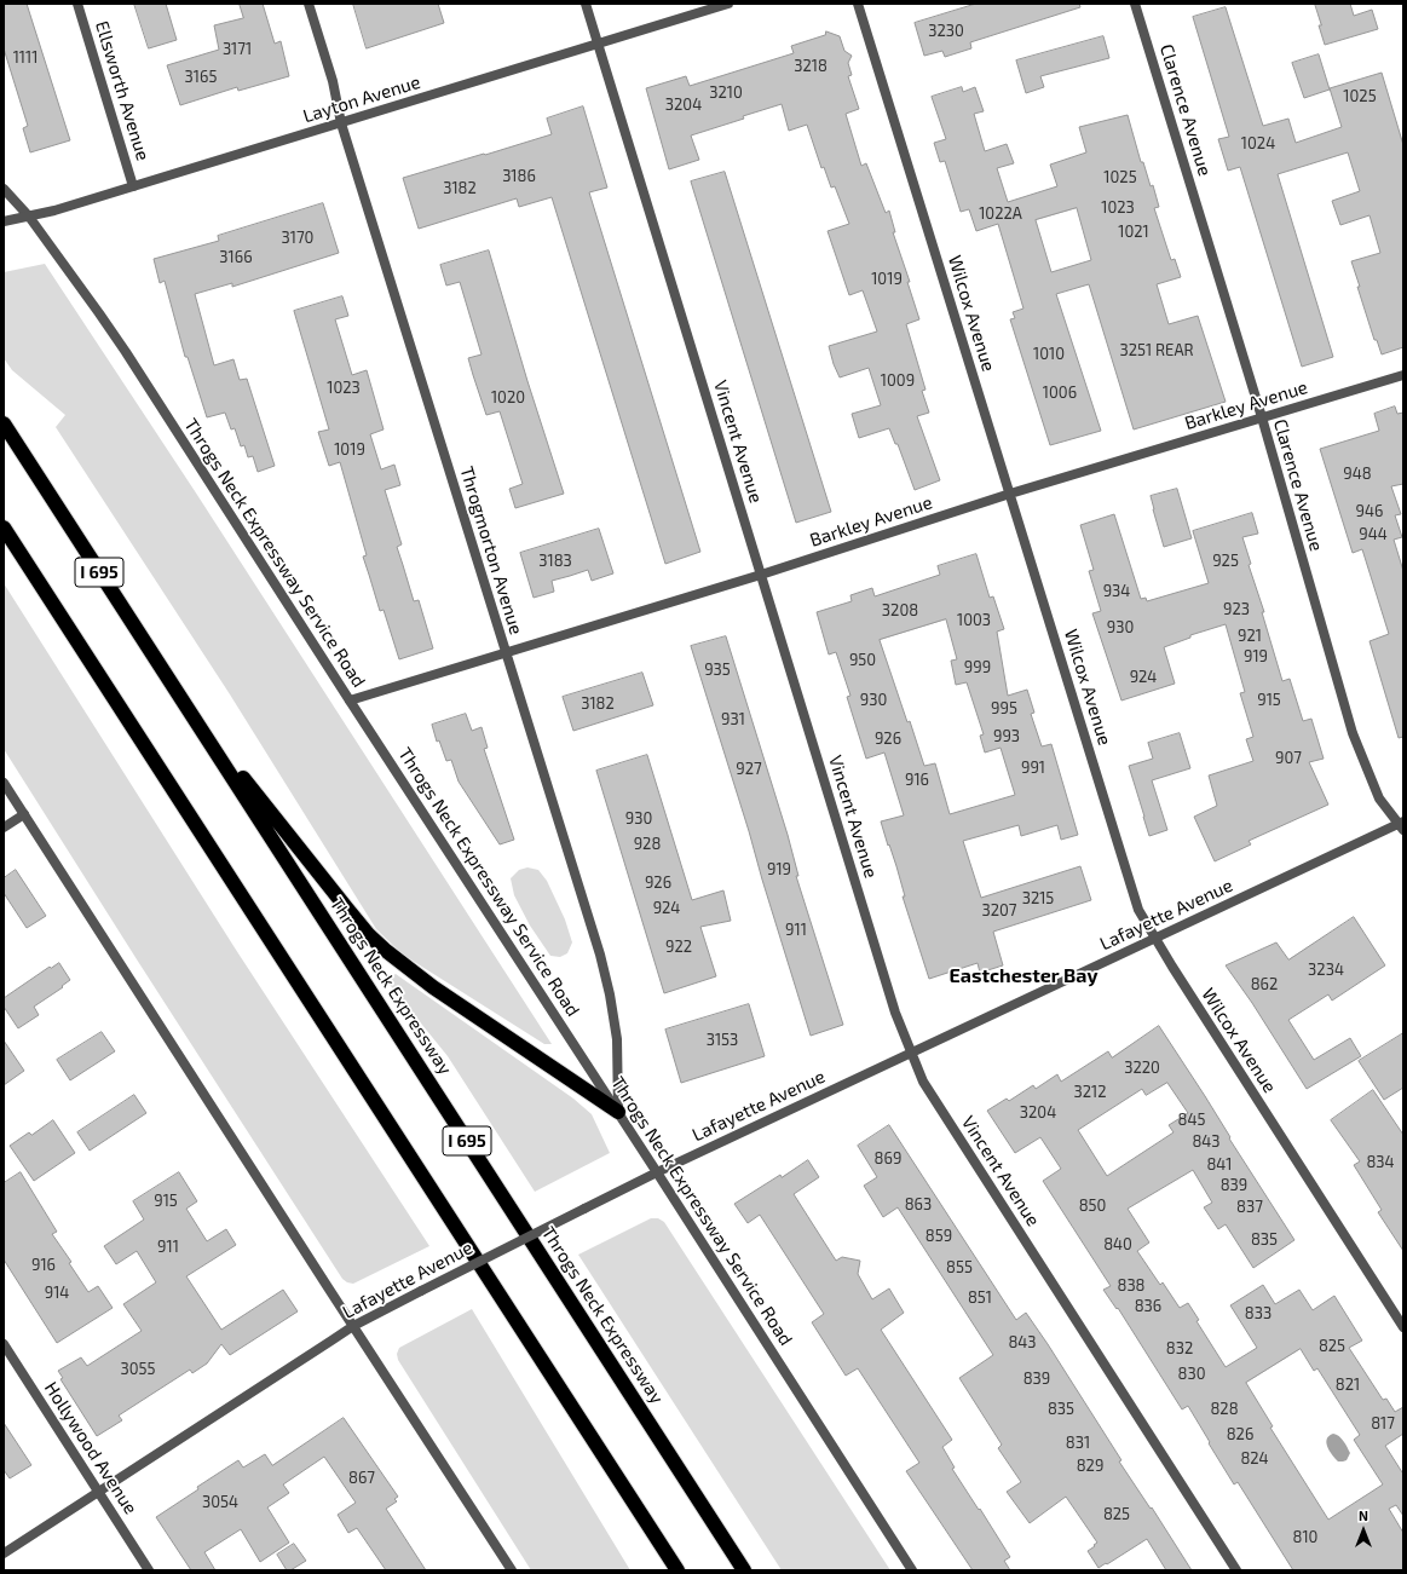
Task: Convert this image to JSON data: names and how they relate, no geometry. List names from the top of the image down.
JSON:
{
  "streets": {
    "highway": ["I 695", "Throgs Neck Expressway"],
    "street": [
      "Ellsworth Avenue",
      "Layton Avenue",
      "Clarence Avenue",
      "Wilcox Avenue",
      "Barkley Avenue",
      "Vincent Avenue",
      "Throgmorton Avenue",
      "Throgs Neck Expressway Service Road",
      "Lafayette Avenue",
      "Hollywood Avenue"
    ]
  },
  "crossings": [
    ["Ellsworth Avenue", "Layton Avenue"],
    ["Layton Avenue", "Vincent Avenue"],
    ["Layton Avenue", "Throgmorton Avenue"],
    ["Layton Avenue", "Throgs Neck Expressway Service Road"],
    ["Clarence Avenue", "Barkley Avenue"],
    ["Clarence Avenue", "Lafayette Avenue"],
    ["Wilcox Avenue", "Barkley Avenue"],
    ["Wilcox Avenue", "Lafayette Avenue"],
    ["Barkley Avenue", "Vincent Avenue"],
    ["Barkley Avenue", "Throgmorton Avenue"],
    ["Barkley Avenue", "Throgs Neck Expressway Service Road"],
    ["Vincent Avenue", "Lafayette Avenue"],
    ["Throgmorton Avenue", "Throgs Neck Expressway Service Road"],
    ["Throgs Neck Expressway Service Road", "Lafayette Avenue"],
    ["Lafayette Avenue", "Hollywood Avenue"]
  ],
  "districts": ["Eastchester Bay"],
  "house_numbers": [
    "3230",
    "3171",
    "1111",
    "3218",
    "3165",
    "3210",
    "1025",
    "3204",
    "1024",
    "3186",
    "1025",
    "3182",
    "1023",
    "1022A",
    "1021",
    "3170",
    "3166",
    "1019",
    "3251 REAR",
    "1010",
    "1009",
    "1023",
    "1006",
    "1020",
    "1019",
    "948",
    "946",
    "944",
    "3183",
    "925",
    "934",
    "923",
    "3208",
    "1003",
    "930",
    "921",
    "919",
    "950",
    "999",
    "935",
    "924",
    "930",
    "915",
    "3182",
    "995",
    "931",
    "993",
    "926",
    "907",
    "991",
    "927",
    "916",
    "930",
    "928",
    "919",
    "926",
    "3215",
    "924",
    "3207",
    "911",
    "922",
    "3234",
    "862",
    "3153",
    "3220",
    "3212",
    "3204",
    "845",
    "843",
    "869",
    "834",
    "841",
    "839",
    "915",
    "863",
    "850",
    "837",
    "859",
    "835",
    "840",
    "911",
    "916",
    "855",
    "838",
    "914",
    "851",
    "836",
    "833",
    "843",
    "825",
    "832",
    "3055",
    "830",
    "839",
    "821",
    "835",
    "828",
    "817",
    "826",
    "831",
    "824",
    "829",
    "867",
    "3054",
    "825",
    "810"
  ],
  "north": "top"
}
